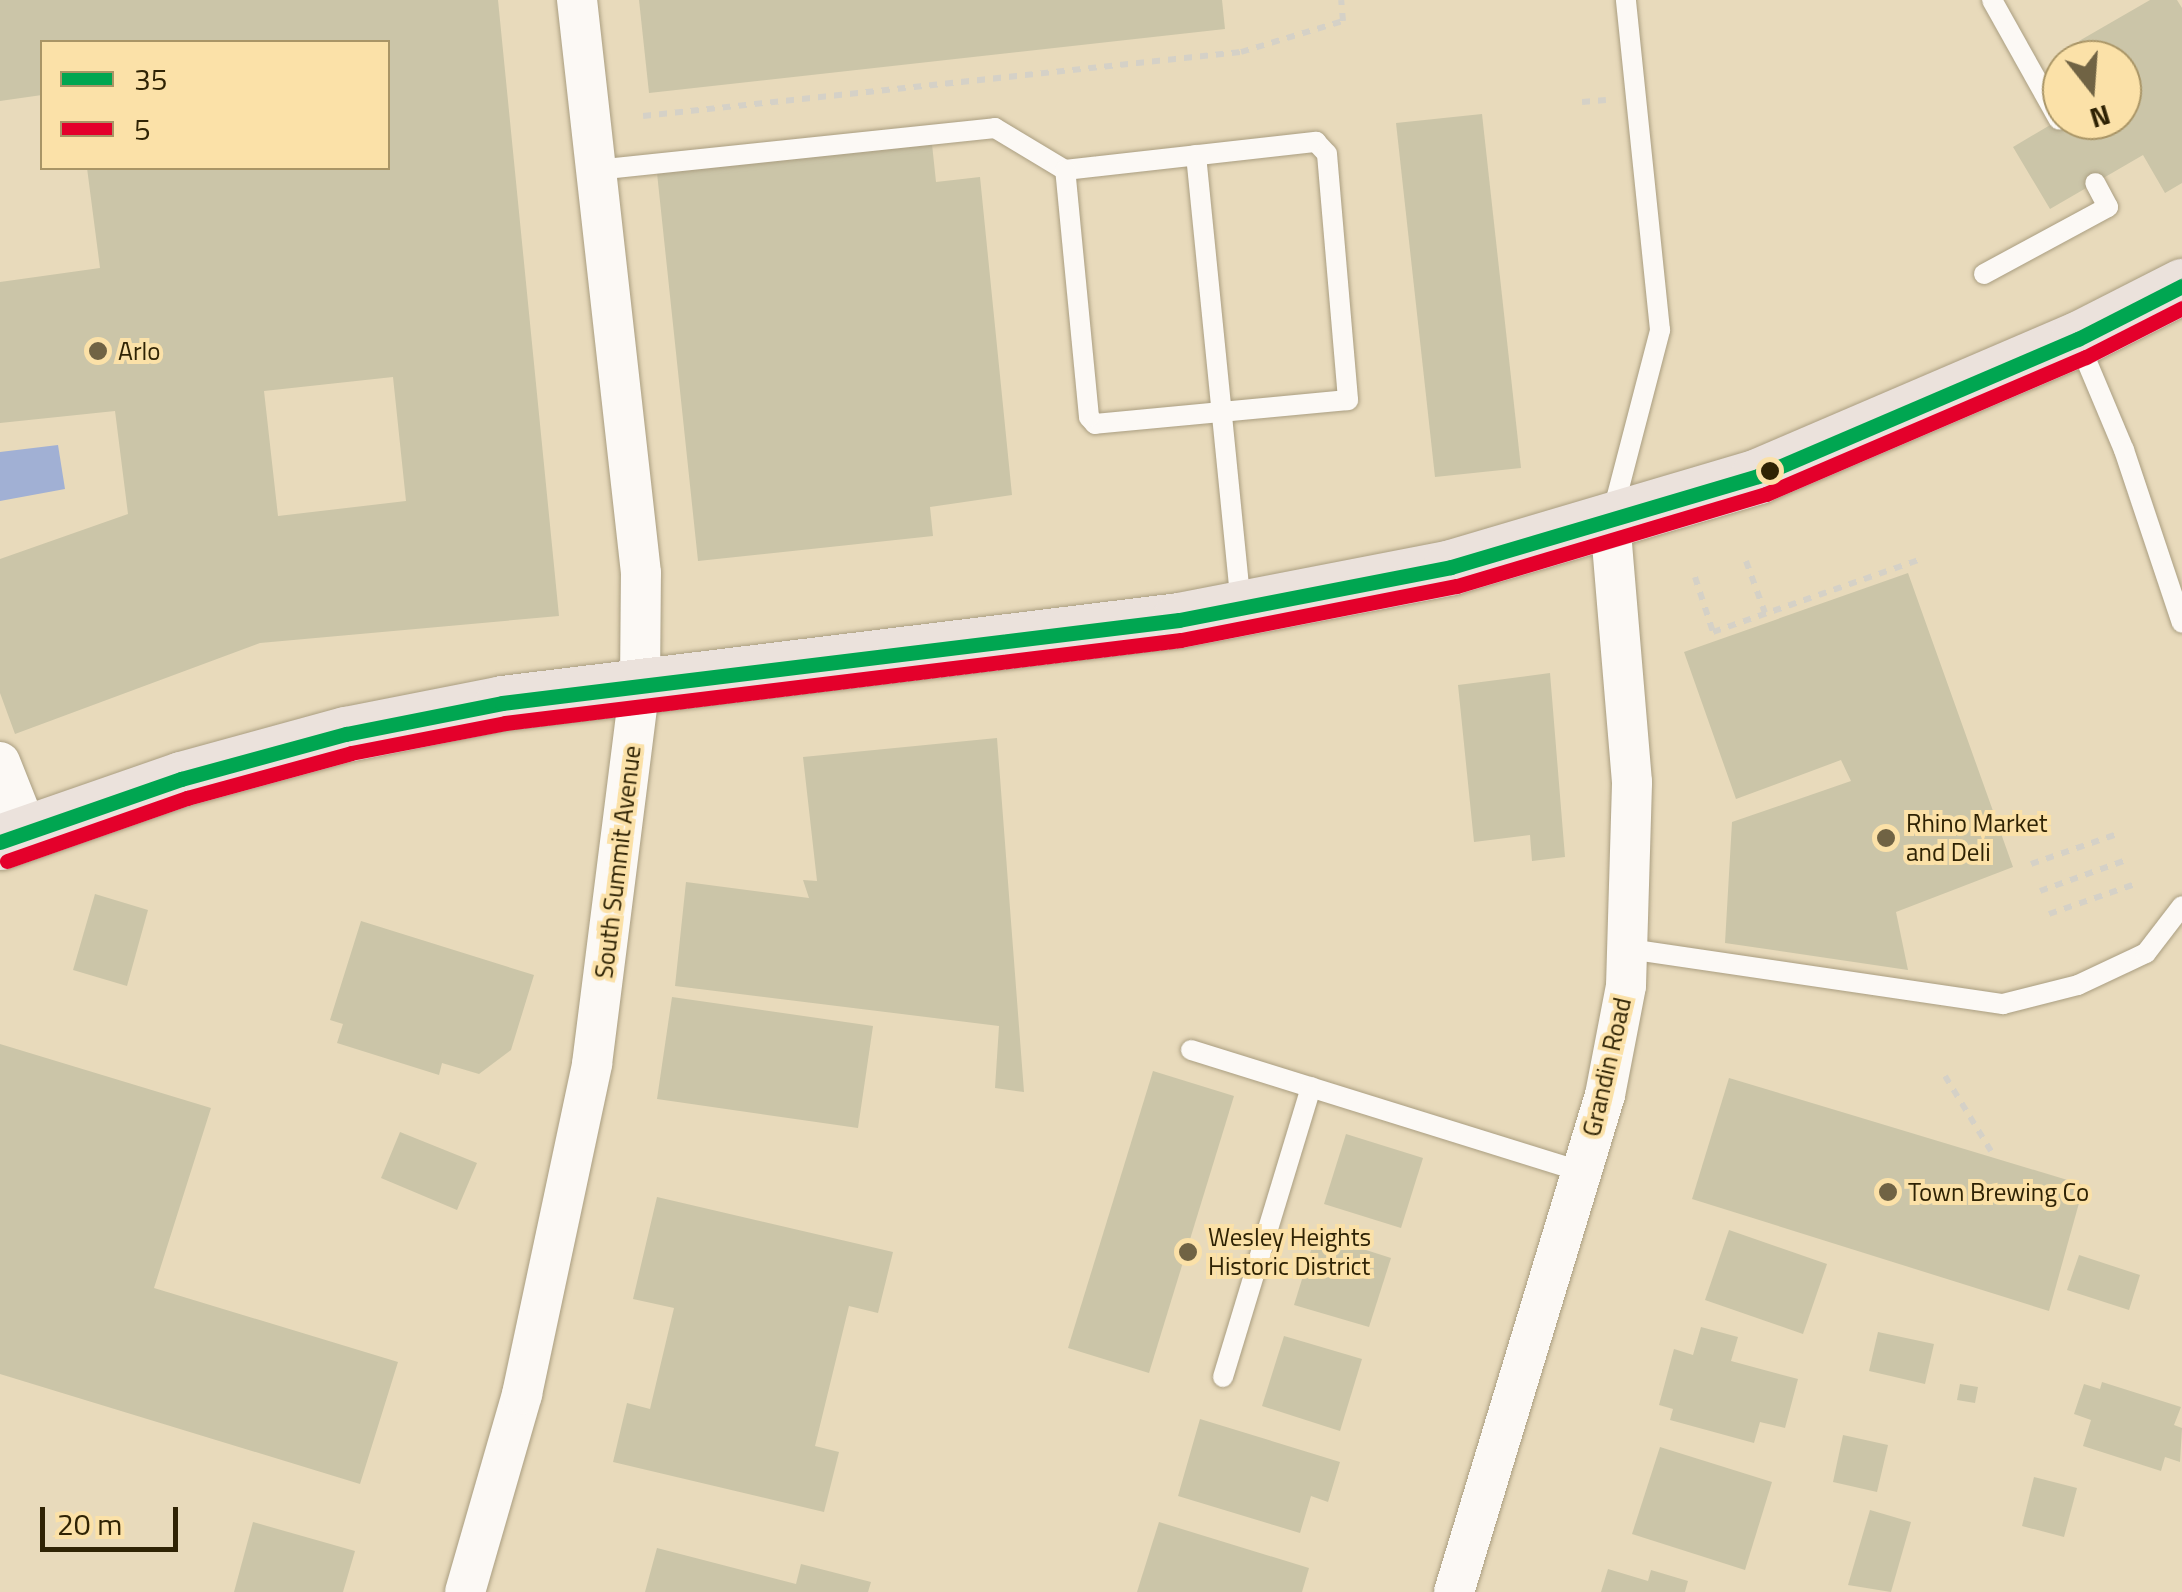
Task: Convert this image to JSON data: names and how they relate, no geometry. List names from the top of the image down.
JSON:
{
  "streets": {
    "street": ["South Summit Avenue", "Grandin Road"]
  },
  "places": [
    "Arlo",
    "Rhino Market and Deli",
    "Town Brewing Co",
    "Wesley Heights Historic District"
  ],
  "lines": ["transit line 35", "transit line 5"],
  "legend": ["35", "5"],
  "scale_bar": "20 m",
  "north": "bottom"
}
